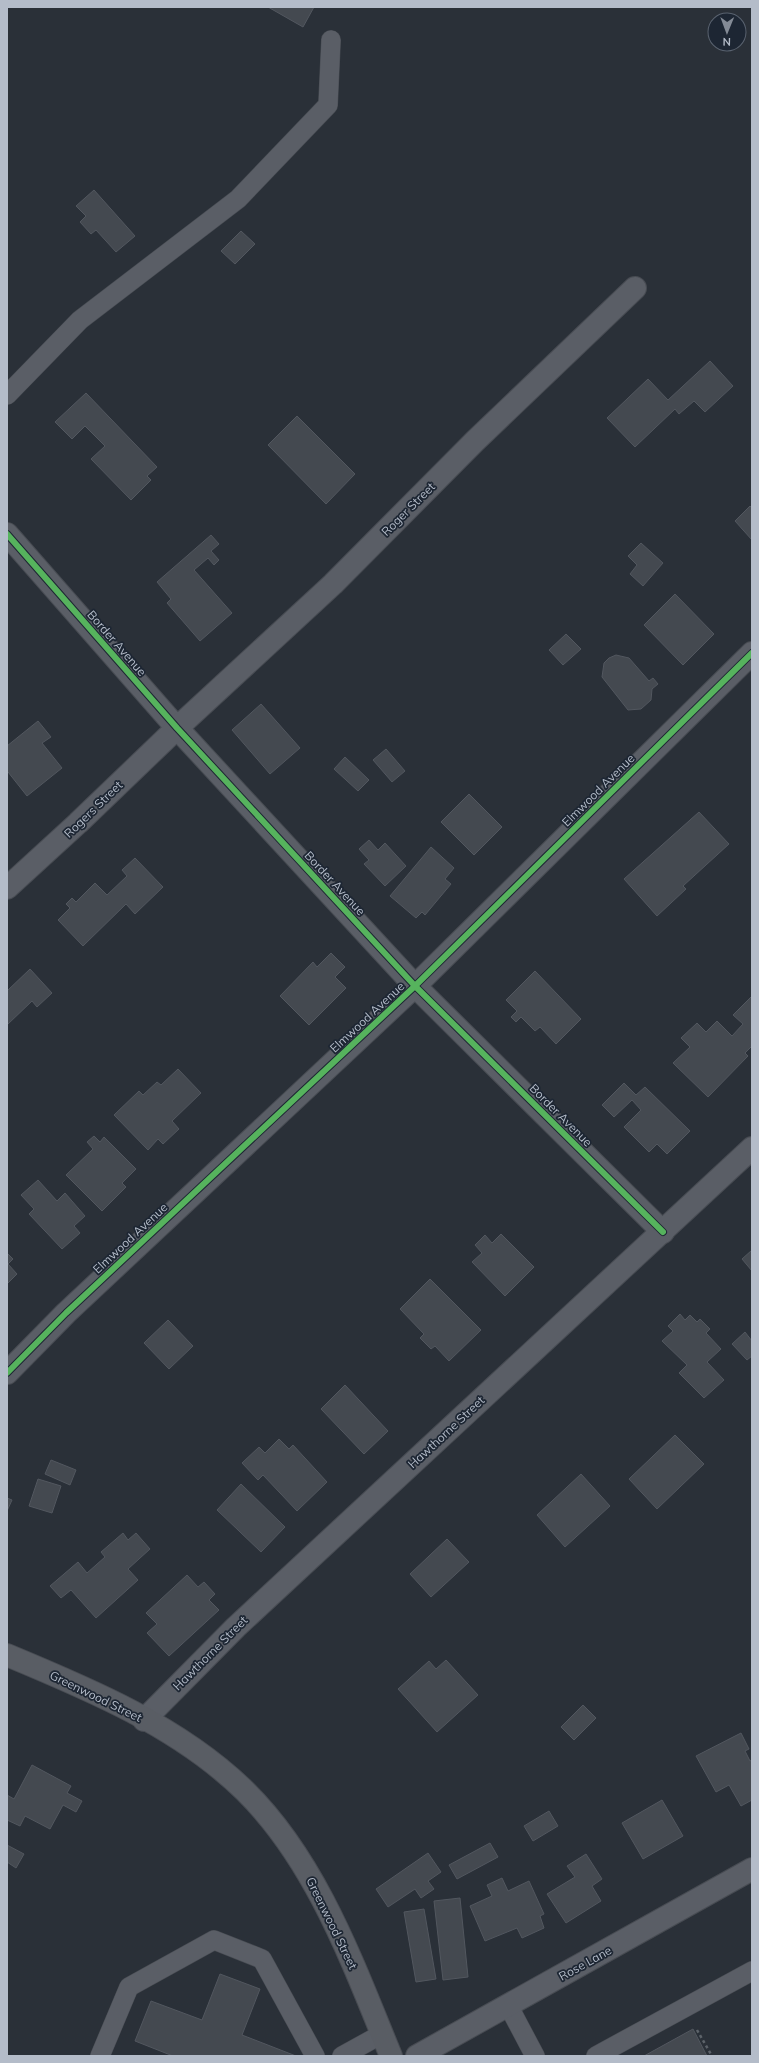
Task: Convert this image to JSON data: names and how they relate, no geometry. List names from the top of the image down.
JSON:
{
  "streets": {
    "street": [
      "Roger Street",
      "Border Avenue",
      "Elmwood Avenue",
      "Rogers Street",
      "Hawthorne Street",
      "Greenwood Street",
      "Rose Lane"
    ]
  },
  "crossings": [
    ["Roger Street", "Border Avenue"],
    ["Roger Street", "Rogers Street"],
    ["Border Avenue", "Elmwood Avenue"],
    ["Border Avenue", "Rogers Street"],
    ["Border Avenue", "Hawthorne Street"],
    ["Hawthorne Street", "Greenwood Street"]
  ],
  "north": "bottom"
}
